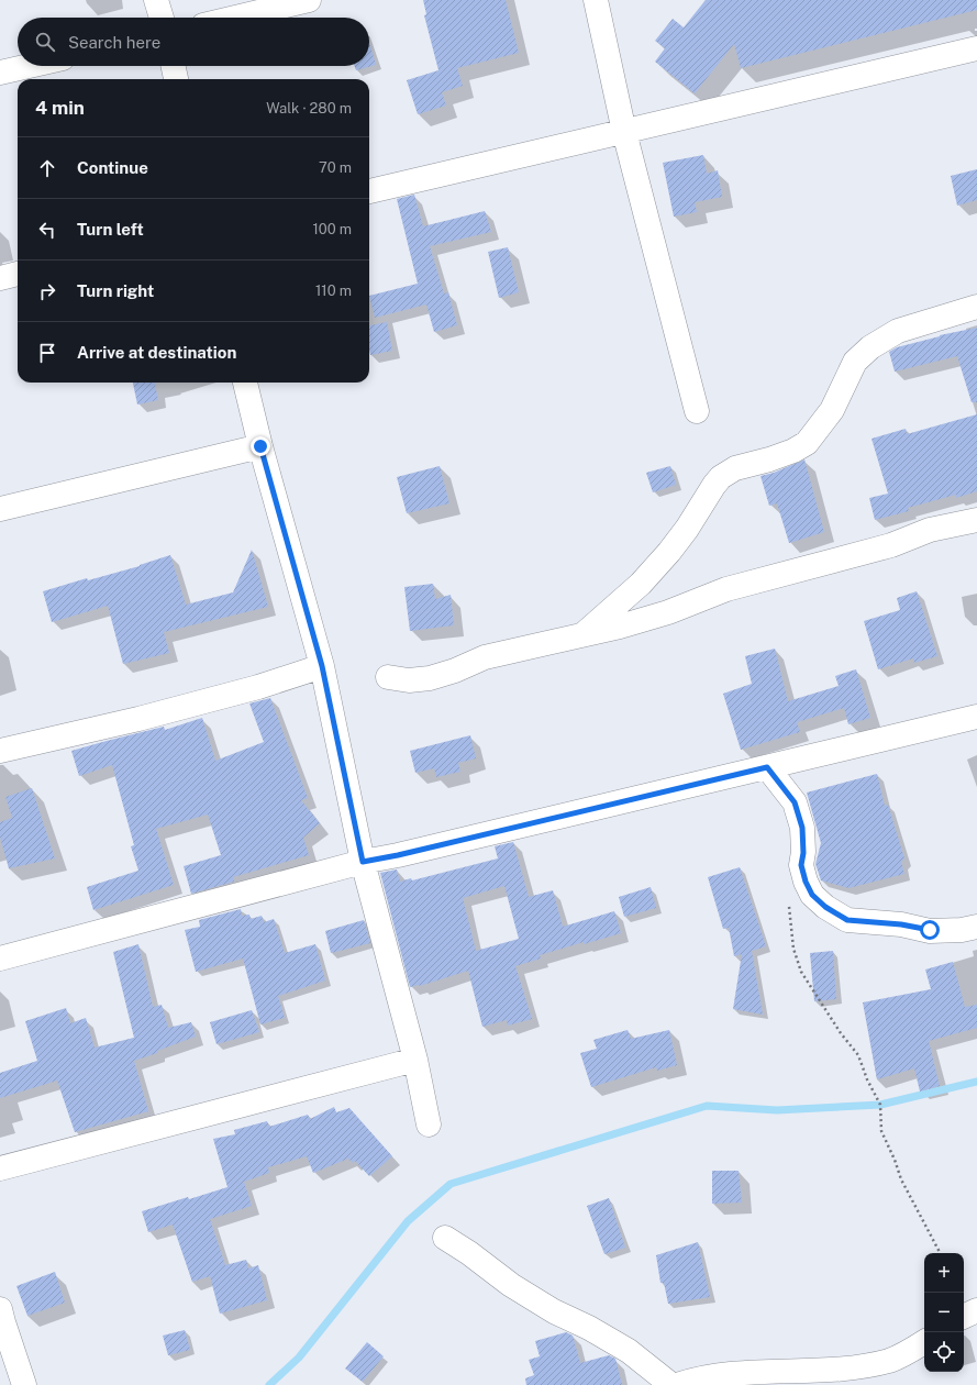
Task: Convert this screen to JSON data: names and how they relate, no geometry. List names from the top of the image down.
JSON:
{
  "page": {
    "search": "Search here",
    "heading": ["4 min", "Walk · 280 m"],
    "list": [
      ["Continue", "70 m"],
      ["Turn left", "100 m"],
      ["Turn right", "110 m"],
      "Arrive at destination"
    ],
    "map_buttons": ["+", "−"]
  }
}
